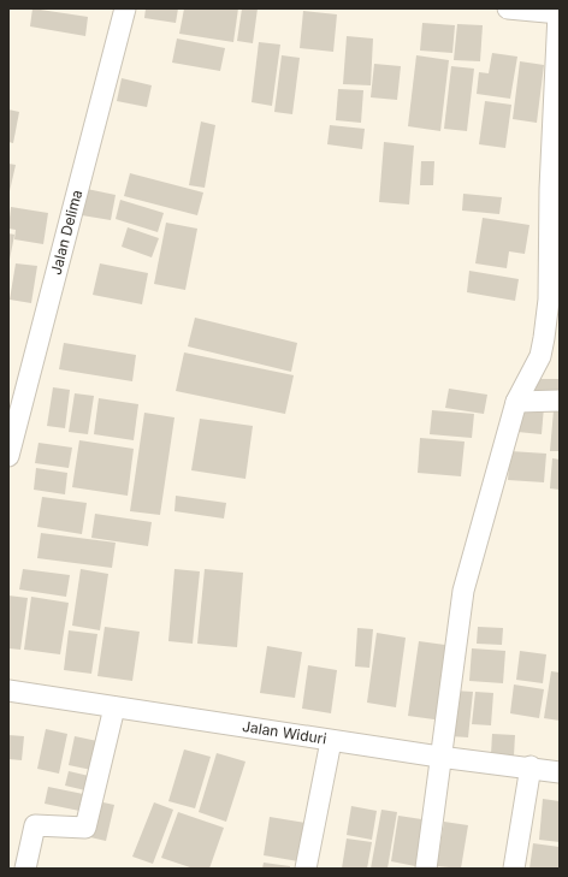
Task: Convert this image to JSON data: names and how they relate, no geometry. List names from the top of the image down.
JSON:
{
  "streets": {
    "street": ["Jalan Delima", "Jalan Widuri"]
  }
}
